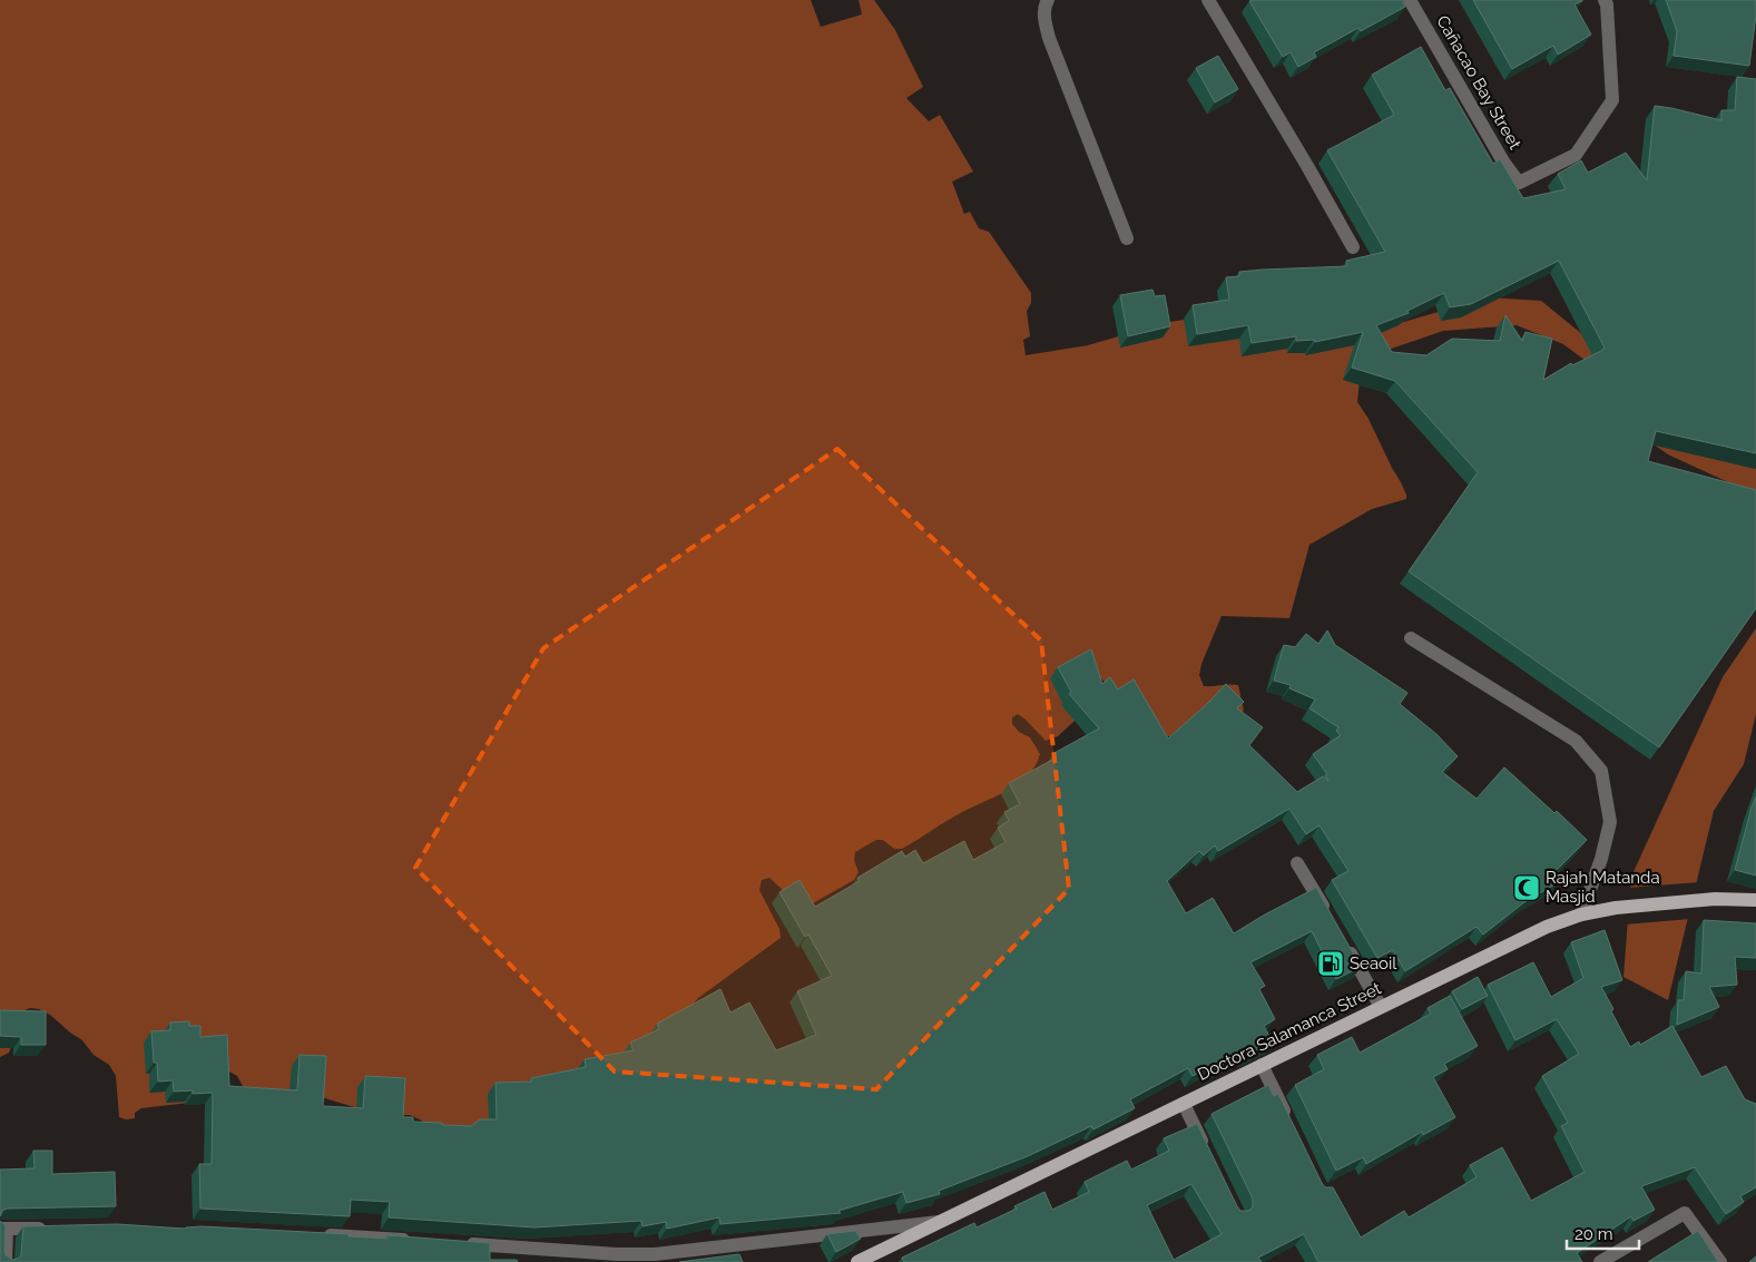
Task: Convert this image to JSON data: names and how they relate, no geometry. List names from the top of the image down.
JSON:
{
  "streets": {
    "main road": ["Doctora Salamanca Street"],
    "street": ["Cañacao Bay Street"]
  },
  "places": {
    "mosque": ["Rajah Matanda Masjid"],
    "fuel station": ["Seaoil"]
  },
  "scale_bar": "20 m"
}
